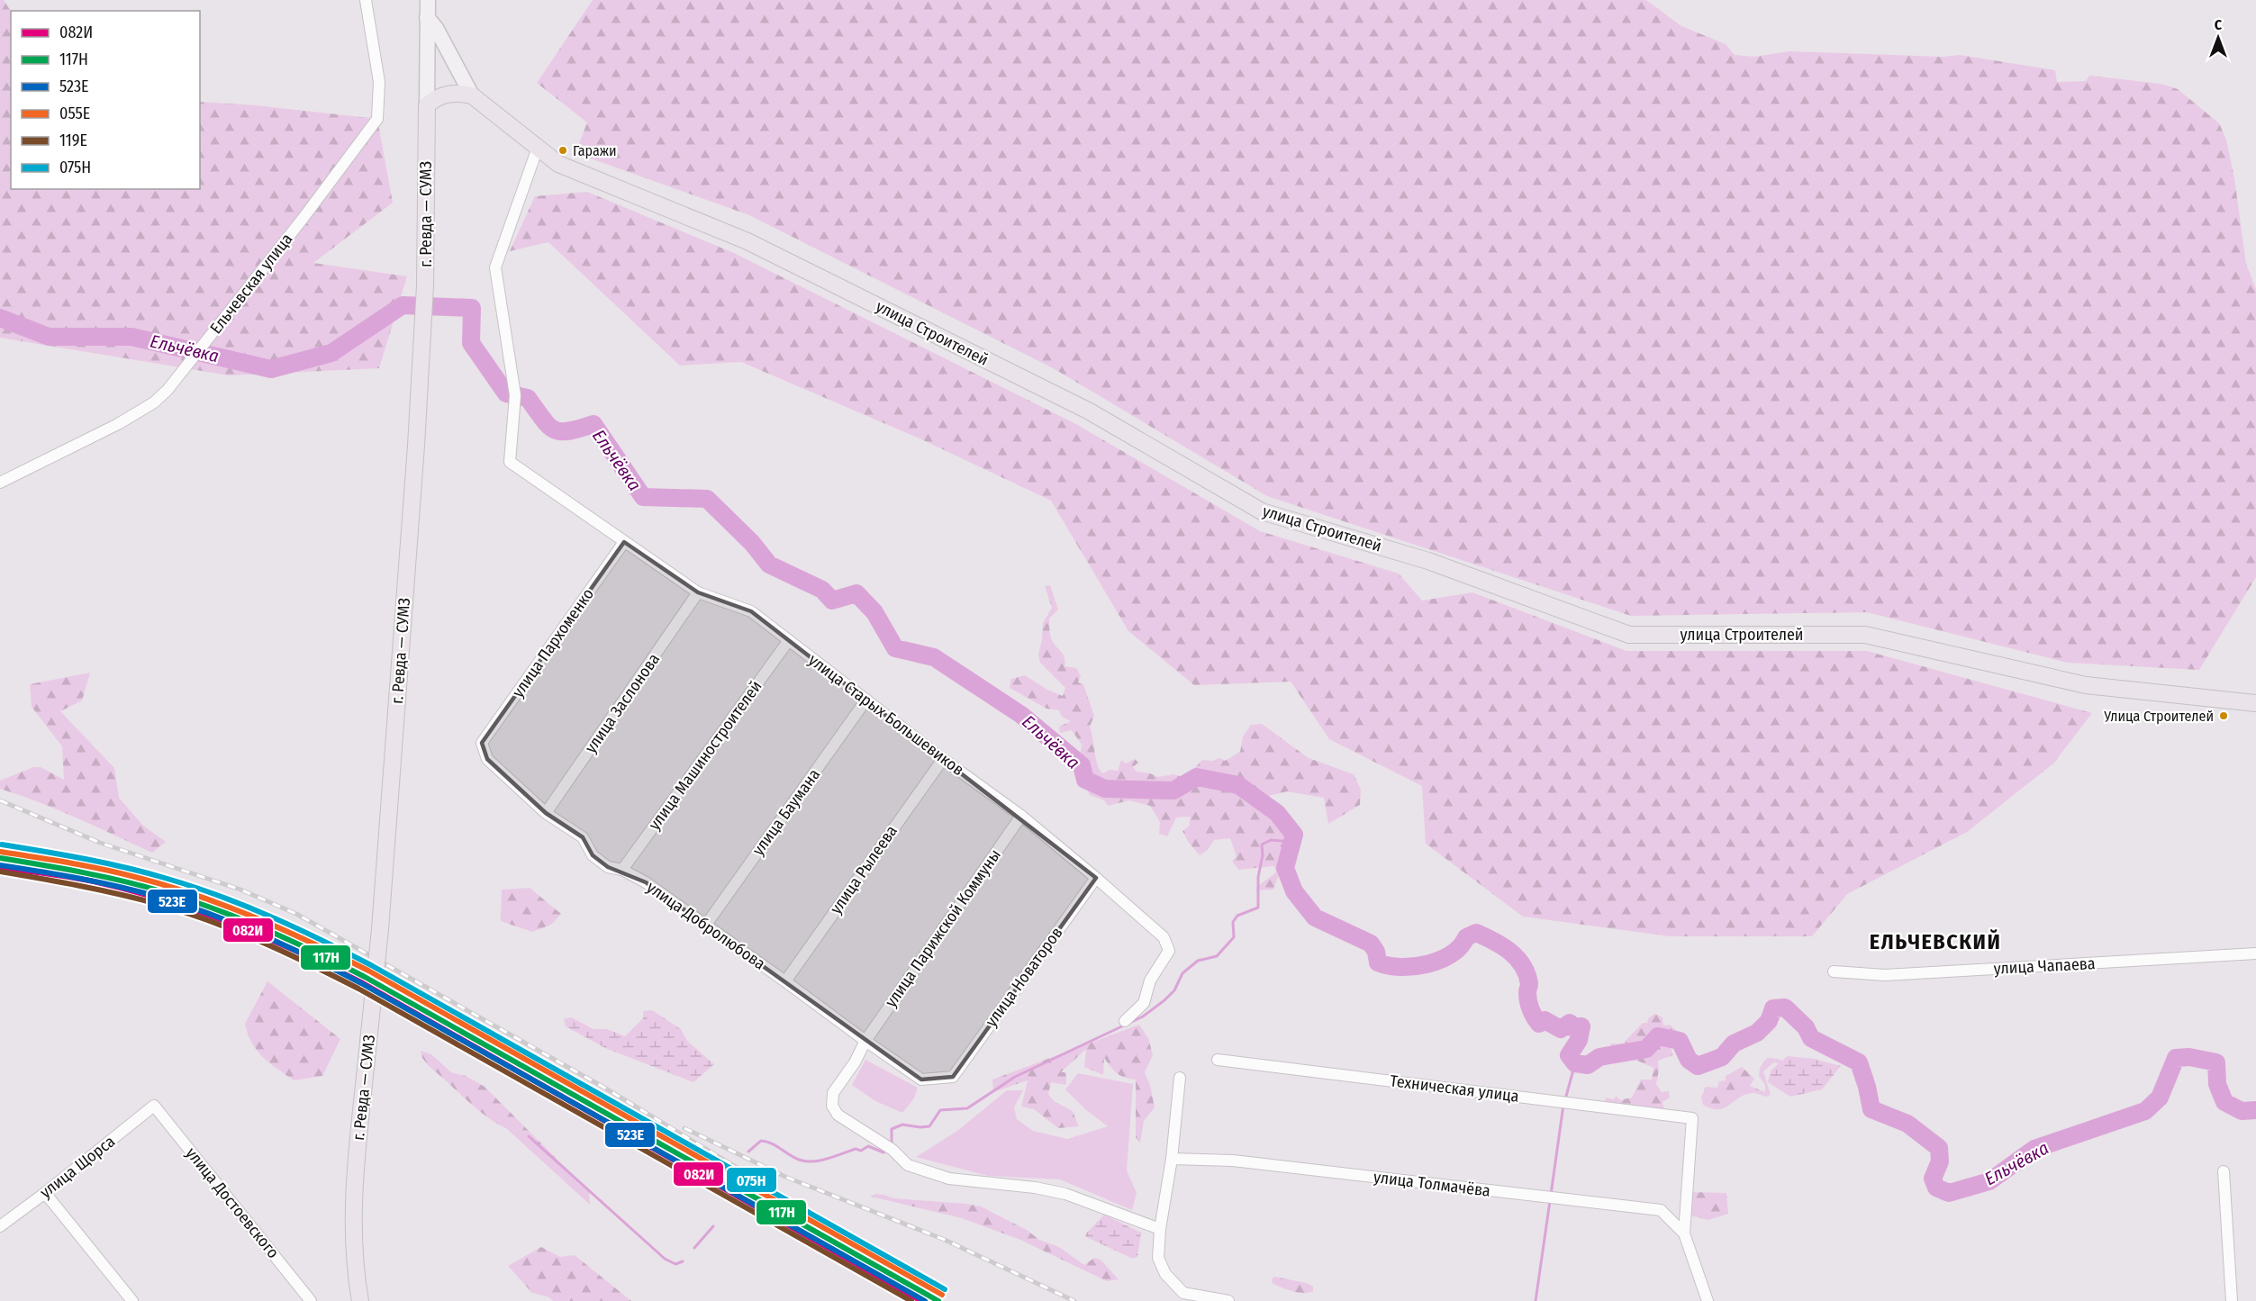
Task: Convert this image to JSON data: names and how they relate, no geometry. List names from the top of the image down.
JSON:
{
  "streets": {
    "main road": ["г. Ревда — СУМЗ", "улица Строителей"],
    "street": [
      "Ельчевская улица",
      "улица Пархоменко",
      "улица Заслонова",
      "улица Старых Большевиков",
      "улица Машиностроителей",
      "улица Баумана",
      "улица Рылеева",
      "улица Добролюбова",
      "улица Парижской Коммуны",
      "улица Чапаева",
      "улица Новаторов",
      "Техническая улица",
      "улица Щорса",
      "улица Толмачёва",
      "улица Достоевского"
    ]
  },
  "crossings": [
    ["г. Ревда — СУМЗ", "улица Строителей"],
    ["улица Строителей", "улица Старых Большевиков"],
    ["улица Пархоменко", "улица Старых Большевиков"],
    ["улица Пархоменко", "улица Добролюбова"],
    ["улица Заслонова", "улица Старых Большевиков"],
    ["улица Заслонова", "улица Добролюбова"],
    ["улица Старых Большевиков", "улица Машиностроителей"],
    ["улица Старых Большевиков", "улица Баумана"],
    ["улица Старых Большевиков", "улица Рылеева"],
    ["улица Старых Большевиков", "улица Парижской Коммуны"],
    ["улица Старых Большевиков", "улица Новаторов"],
    ["улица Машиностроителей", "улица Добролюбова"],
    ["улица Баумана", "улица Добролюбова"],
    ["улица Рылеева", "улица Добролюбова"],
    ["улица Добролюбова", "улица Парижской Коммуны"],
    ["улица Добролюбова", "улица Новаторов"],
    ["Техническая улица", "улица Толмачёва"],
    ["улица Щорса", "улица Достоевского"]
  ],
  "districts": ["ЕЛЬЧЕВСКИЙ"],
  "water": ["Ельчёвка"],
  "places": ["Гаражи", "Улица Строителей"],
  "lines": [
    "transit line 075Н",
    "transit line 055Е",
    "transit line 117Н",
    "transit line 523Е",
    "transit line 082И",
    "transit line 119Е"
  ],
  "legend": [
    "082И",
    "117Н",
    "523Е",
    "055Е",
    "119Е",
    "075Н"
  ],
  "north": "top"
}
